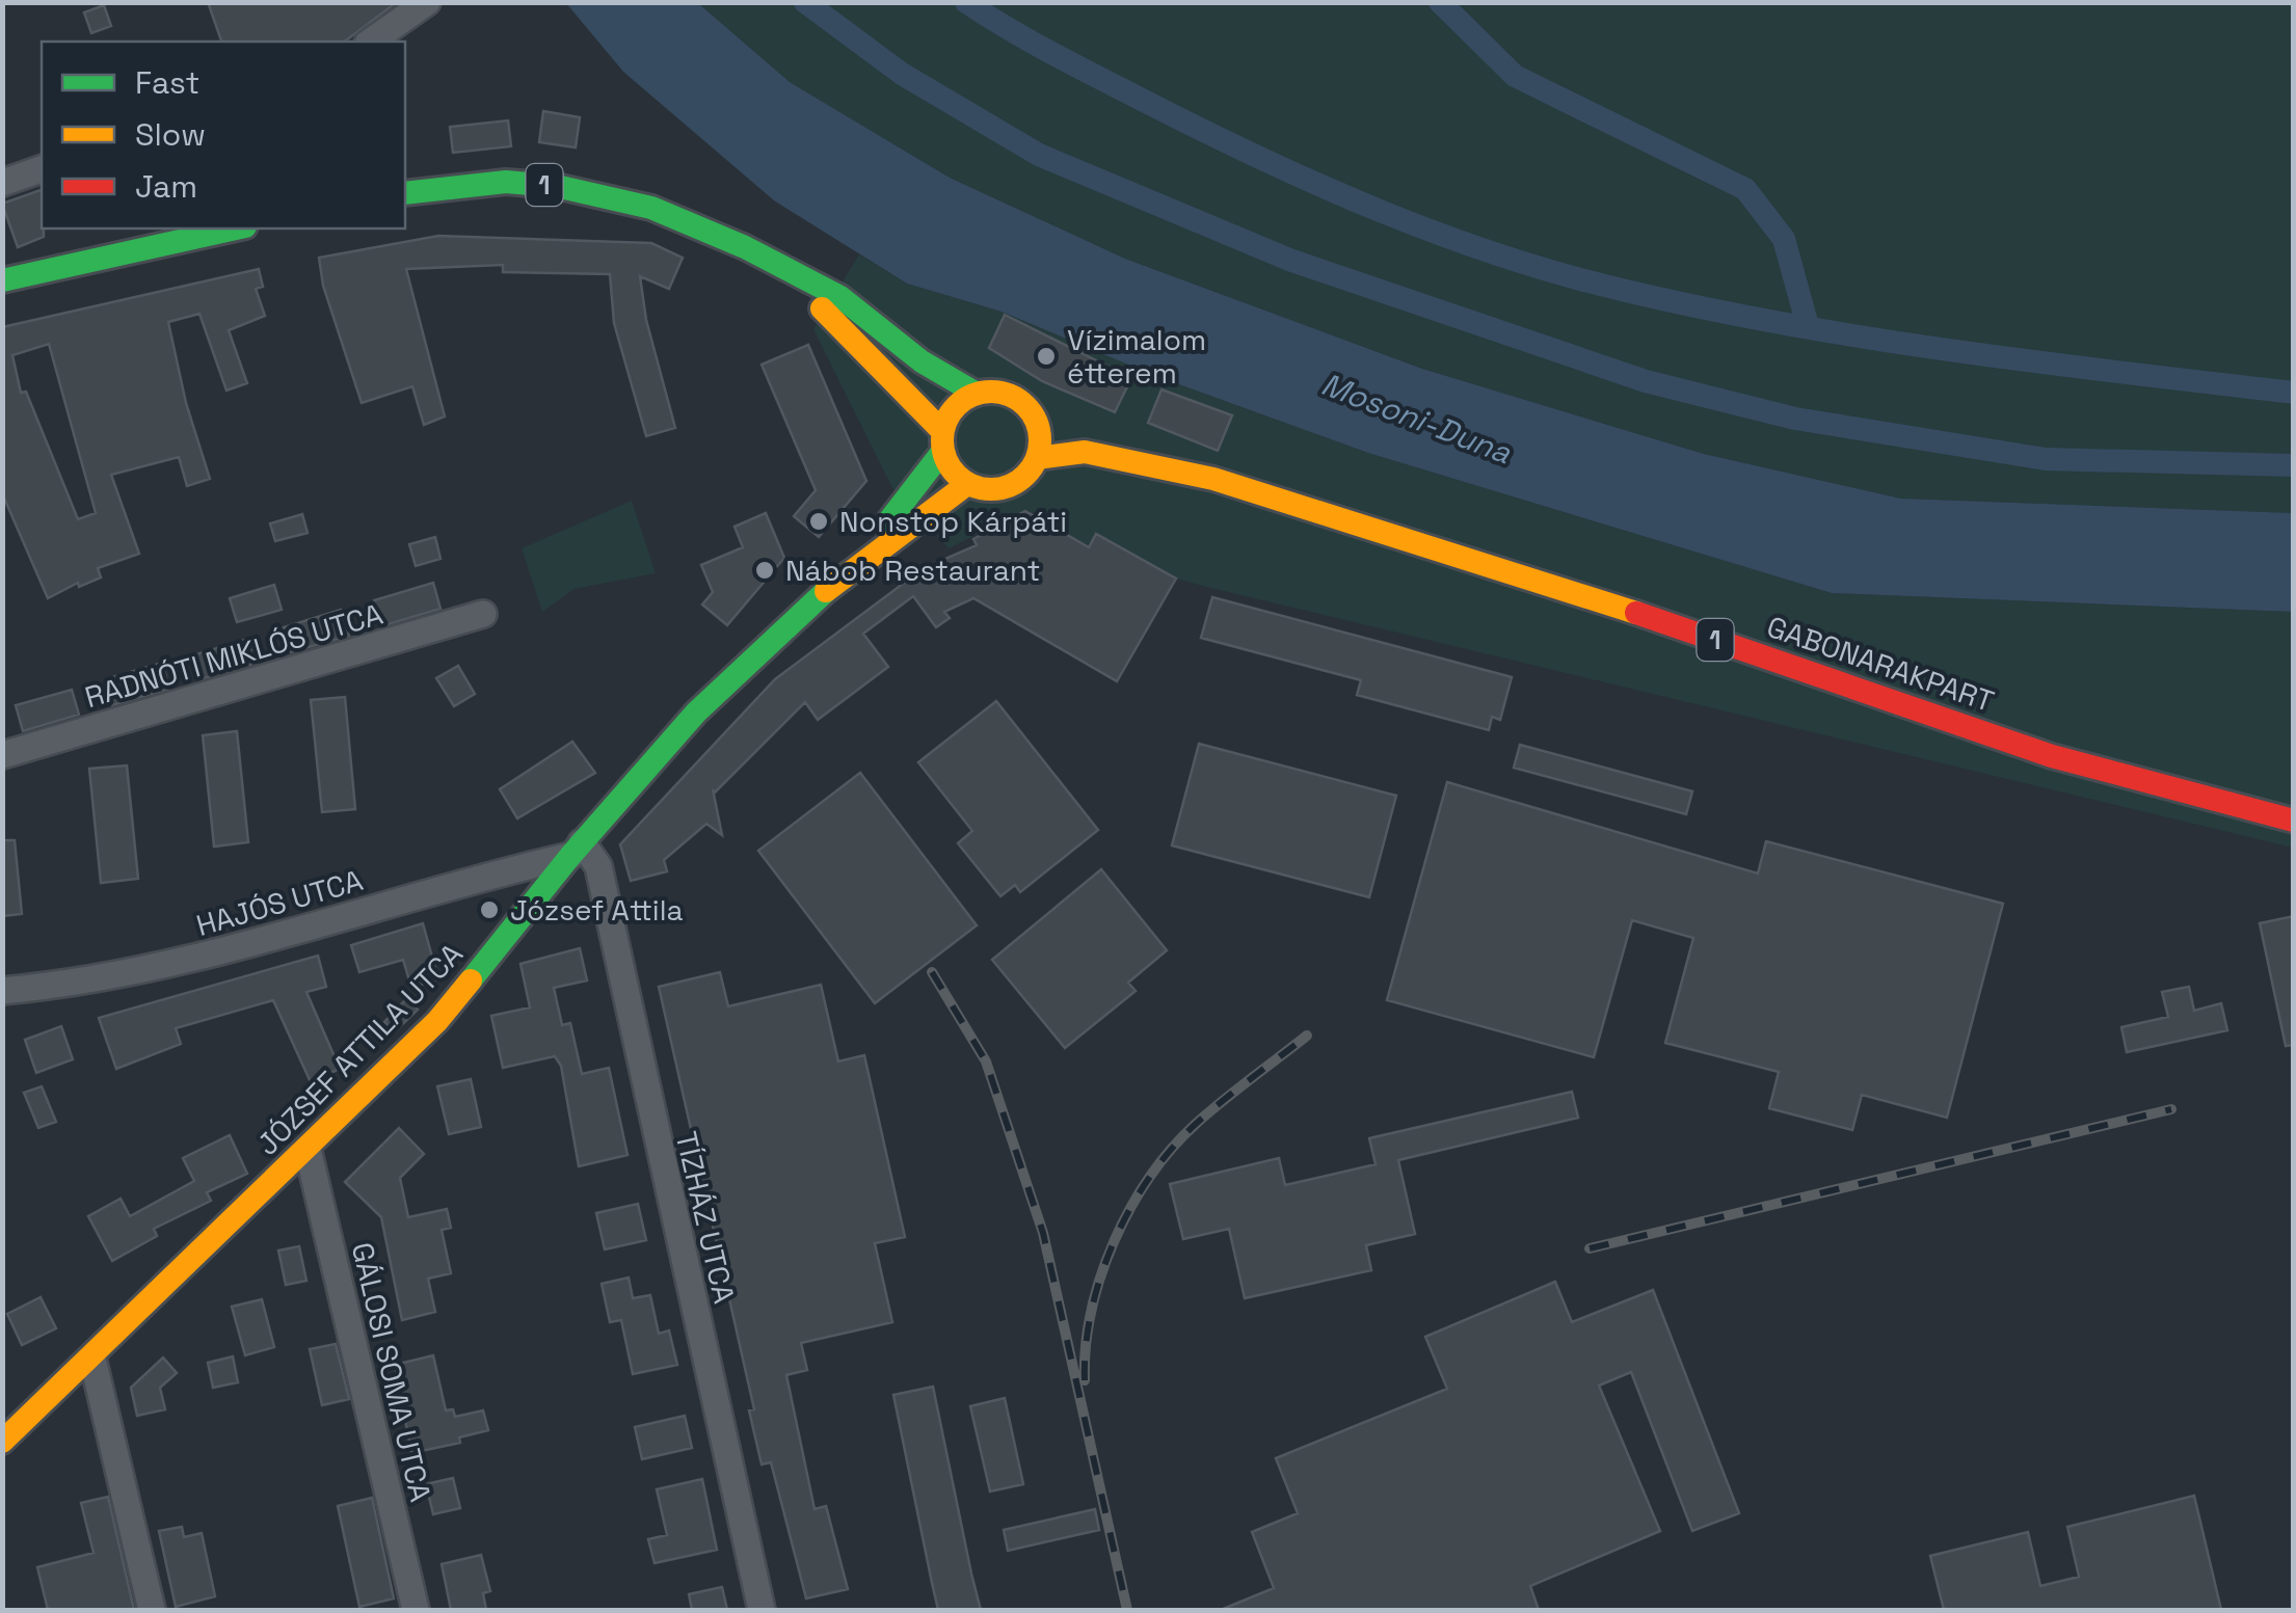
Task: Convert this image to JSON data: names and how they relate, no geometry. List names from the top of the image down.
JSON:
{
  "streets": {
    "main road": ["1", "GABONARAKPART", "JÓZSEF ATTILA UTCA"],
    "street": [
      "RADNÓTI MIKLÓS UTCA",
      "HAJÓS UTCA",
      "TÍZHÁZ UTCA",
      "GÁLOSI SOMA UTCA"
    ]
  },
  "crossings": [
    ["1", "GABONARAKPART"],
    ["1", "JÓZSEF ATTILA UTCA"],
    ["HAJÓS UTCA", "JÓZSEF ATTILA UTCA"],
    ["HAJÓS UTCA", "TÍZHÁZ UTCA"],
    ["JÓZSEF ATTILA UTCA", "TÍZHÁZ UTCA"],
    ["JÓZSEF ATTILA UTCA", "GÁLOSI SOMA UTCA"]
  ],
  "water": ["Mosoni-Duna"],
  "places": [
    "Vízimalom étterem",
    "Nonstop Kárpáti",
    "Nábob Restaurant",
    "József Attila"
  ],
  "legend": ["Fast", "Slow", "Jam"]
}
